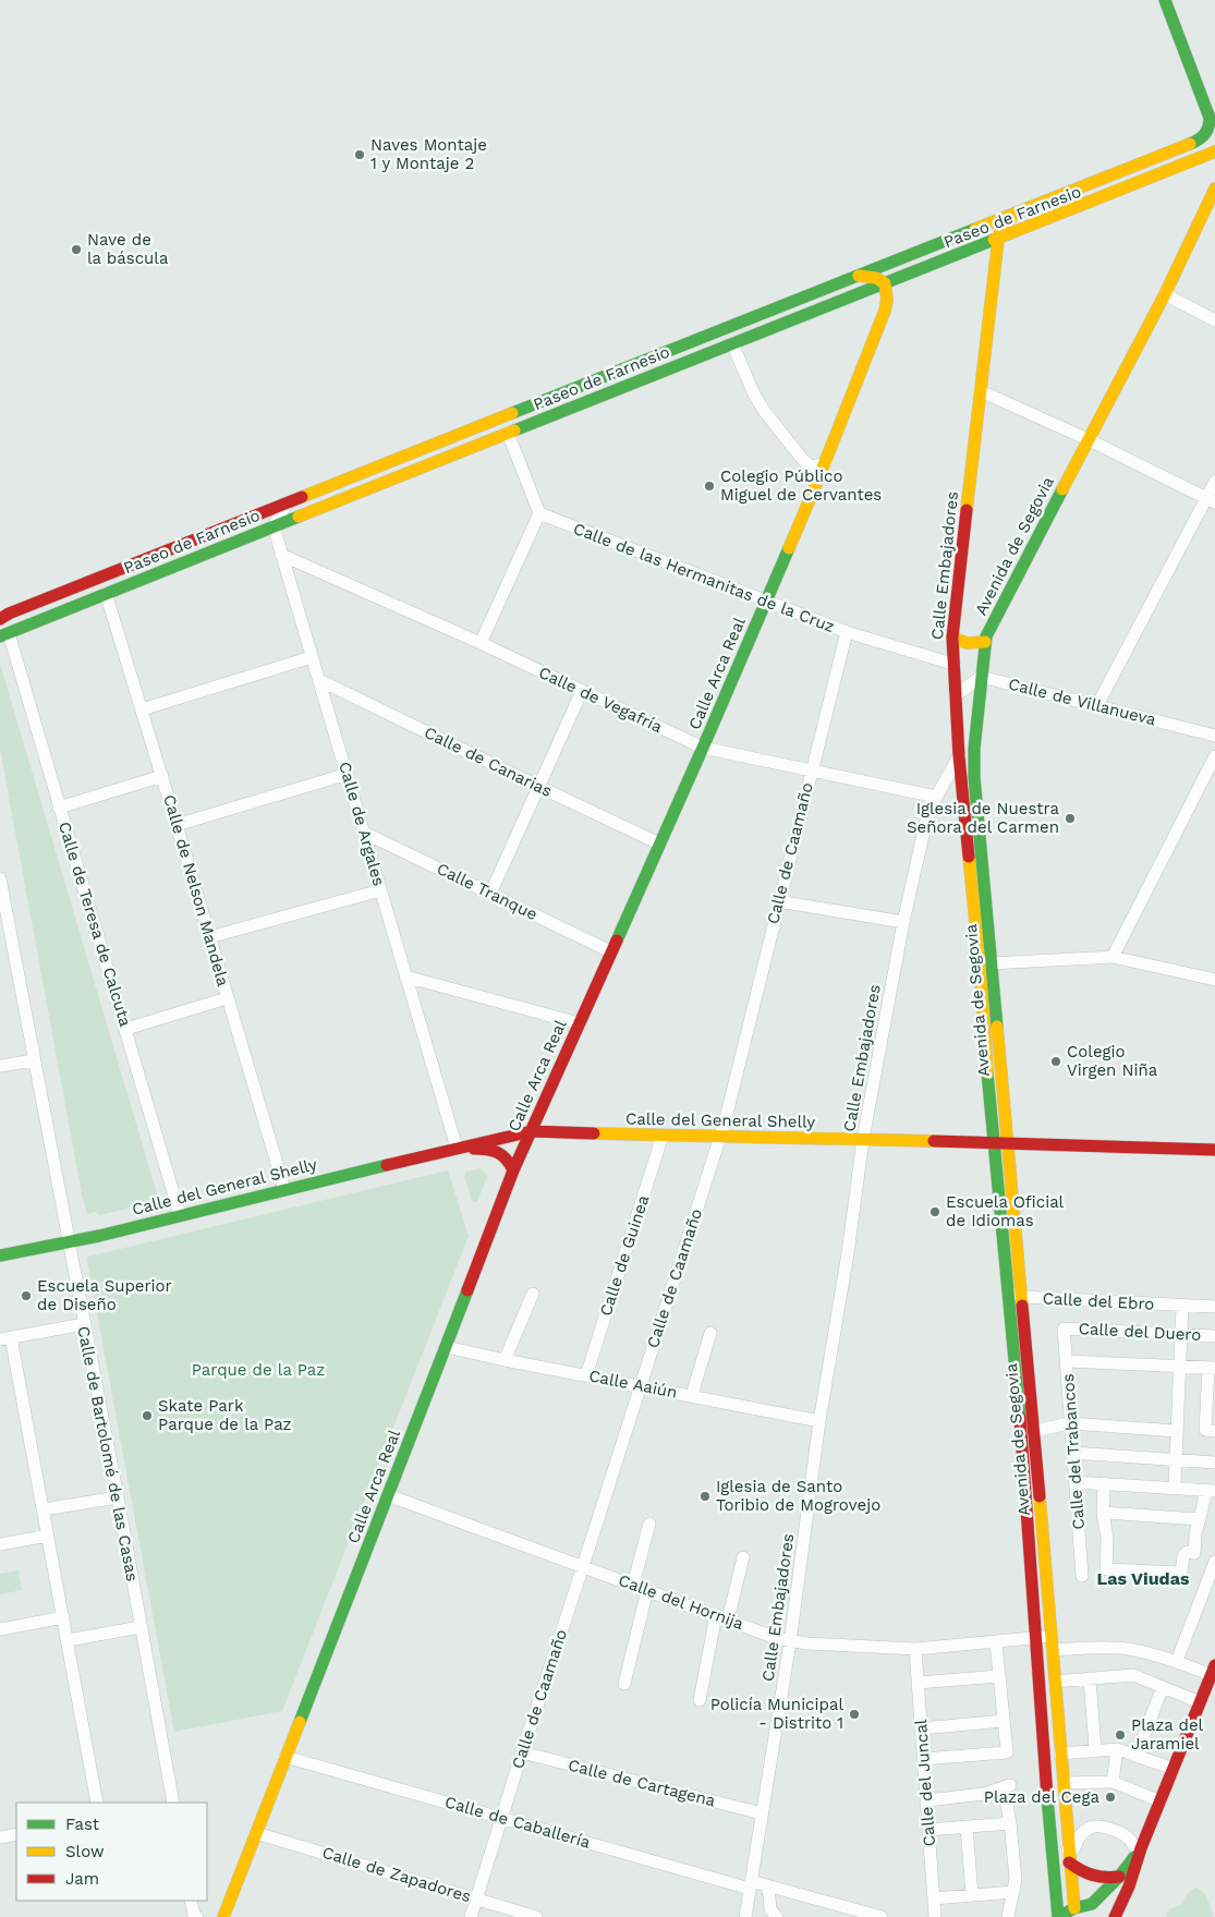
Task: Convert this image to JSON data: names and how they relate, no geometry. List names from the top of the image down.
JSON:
{
  "streets": {
    "main road": [
      "Paseo de Farnesio",
      "Avenida de Segovia",
      "Calle Embajadores",
      "Calle Arca Real",
      "Calle del General Shelly"
    ],
    "street": [
      "Calle de las Hermanitas de la Cruz",
      "Calle de Vegafría",
      "Calle de Villanueva",
      "Calle de Canarias",
      "Calle de Argales",
      "Calle de Caamaño",
      "Calle de Nelson Mandela",
      "Calle Tranque",
      "Calle de Teresa de Calcuta",
      "Calle de Guinea",
      "Calle del Ebro",
      "Calle del Duero",
      "Calle Aaiún",
      "Calle del Trabancos",
      "Calle de Bartolomé de las Casas",
      "Calle del Hornija",
      "Calle de Cartagena",
      "Calle del Juncal",
      "Calle de Caballería",
      "Calle de Zapadores"
    ]
  },
  "crossings": [
    ["Paseo de Farnesio", "Calle Embajadores"],
    ["Paseo de Farnesio", "Calle Arca Real"],
    ["Paseo de Farnesio", "Calle de Argales"],
    ["Paseo de Farnesio", "Calle de Nelson Mandela"],
    ["Paseo de Farnesio", "Calle de Teresa de Calcuta"],
    ["Avenida de Segovia", "Calle Embajadores"],
    ["Avenida de Segovia", "Calle de Villanueva"],
    ["Avenida de Segovia", "Calle del General Shelly"],
    ["Avenida de Segovia", "Calle del Ebro"],
    ["Avenida de Segovia", "Calle del Hornija"],
    ["Calle Embajadores", "Calle de las Hermanitas de la Cruz"],
    ["Calle Embajadores", "Calle de Vegafría"],
    ["Calle Embajadores", "Calle del General Shelly"],
    ["Calle Embajadores", "Calle Aaiún"],
    ["Calle Embajadores", "Calle del Hornija"],
    ["Calle Embajadores", "Calle de Cartagena"],
    ["Calle Embajadores", "Calle de Caballería"],
    ["Calle de las Hermanitas de la Cruz", "Calle Arca Real"],
    ["Calle de las Hermanitas de la Cruz", "Calle de Caamaño"],
    ["Calle Arca Real", "Calle de Vegafría"],
    ["Calle Arca Real", "Calle de Canarias"],
    ["Calle Arca Real", "Calle Tranque"],
    ["Calle Arca Real", "Calle del General Shelly"],
    ["Calle Arca Real", "Calle Aaiún"],
    ["Calle Arca Real", "Calle del Hornija"],
    ["Calle Arca Real", "Calle de Caballería"],
    ["Calle Arca Real", "Calle de Zapadores"],
    ["Calle de Vegafría", "Calle de Argales"],
    ["Calle de Vegafría", "Calle de Caamaño"],
    ["Calle de Canarias", "Calle de Argales"],
    ["Calle de Argales", "Calle Tranque"],
    ["Calle de Argales", "Calle del General Shelly"],
    ["Calle de Caamaño", "Calle del General Shelly"],
    ["Calle de Caamaño", "Calle Aaiún"],
    ["Calle de Caamaño", "Calle del Hornija"],
    ["Calle de Caamaño", "Calle de Cartagena"],
    ["Calle de Caamaño", "Calle de Caballería"],
    ["Calle de Caamaño", "Calle de Zapadores"],
    ["Calle de Nelson Mandela", "Calle del General Shelly"],
    ["Calle de Teresa de Calcuta", "Calle del General Shelly"],
    ["Calle del General Shelly", "Calle de Guinea"],
    ["Calle del General Shelly", "Calle de Bartolomé de las Casas"],
    ["Calle de Guinea", "Calle Aaiún"],
    ["Calle del Duero", "Calle del Trabancos"],
    ["Calle del Hornija", "Calle del Juncal"]
  ],
  "districts": ["Las Viudas"],
  "parks": ["Parque de la Paz"],
  "places": [
    "Naves Montaje 1 y Montaje 2",
    "Nave de la báscula",
    "Colegio Público Miguel de Cervantes",
    "Iglesia de Nuestra Señora del Carmen",
    "Colegio Virgen Niña",
    "Escuela Oficial de Idiomas",
    "Escuela Superior de Diseño",
    "Skate Park Parque de la Paz",
    "Iglesia de Santo Toribio de Mogrovejo",
    "Policía Municipal - Distrito 1",
    "Plaza del Jaramiel",
    "Plaza del Cega"
  ],
  "legend": ["Fast", "Slow", "Jam"]
}
